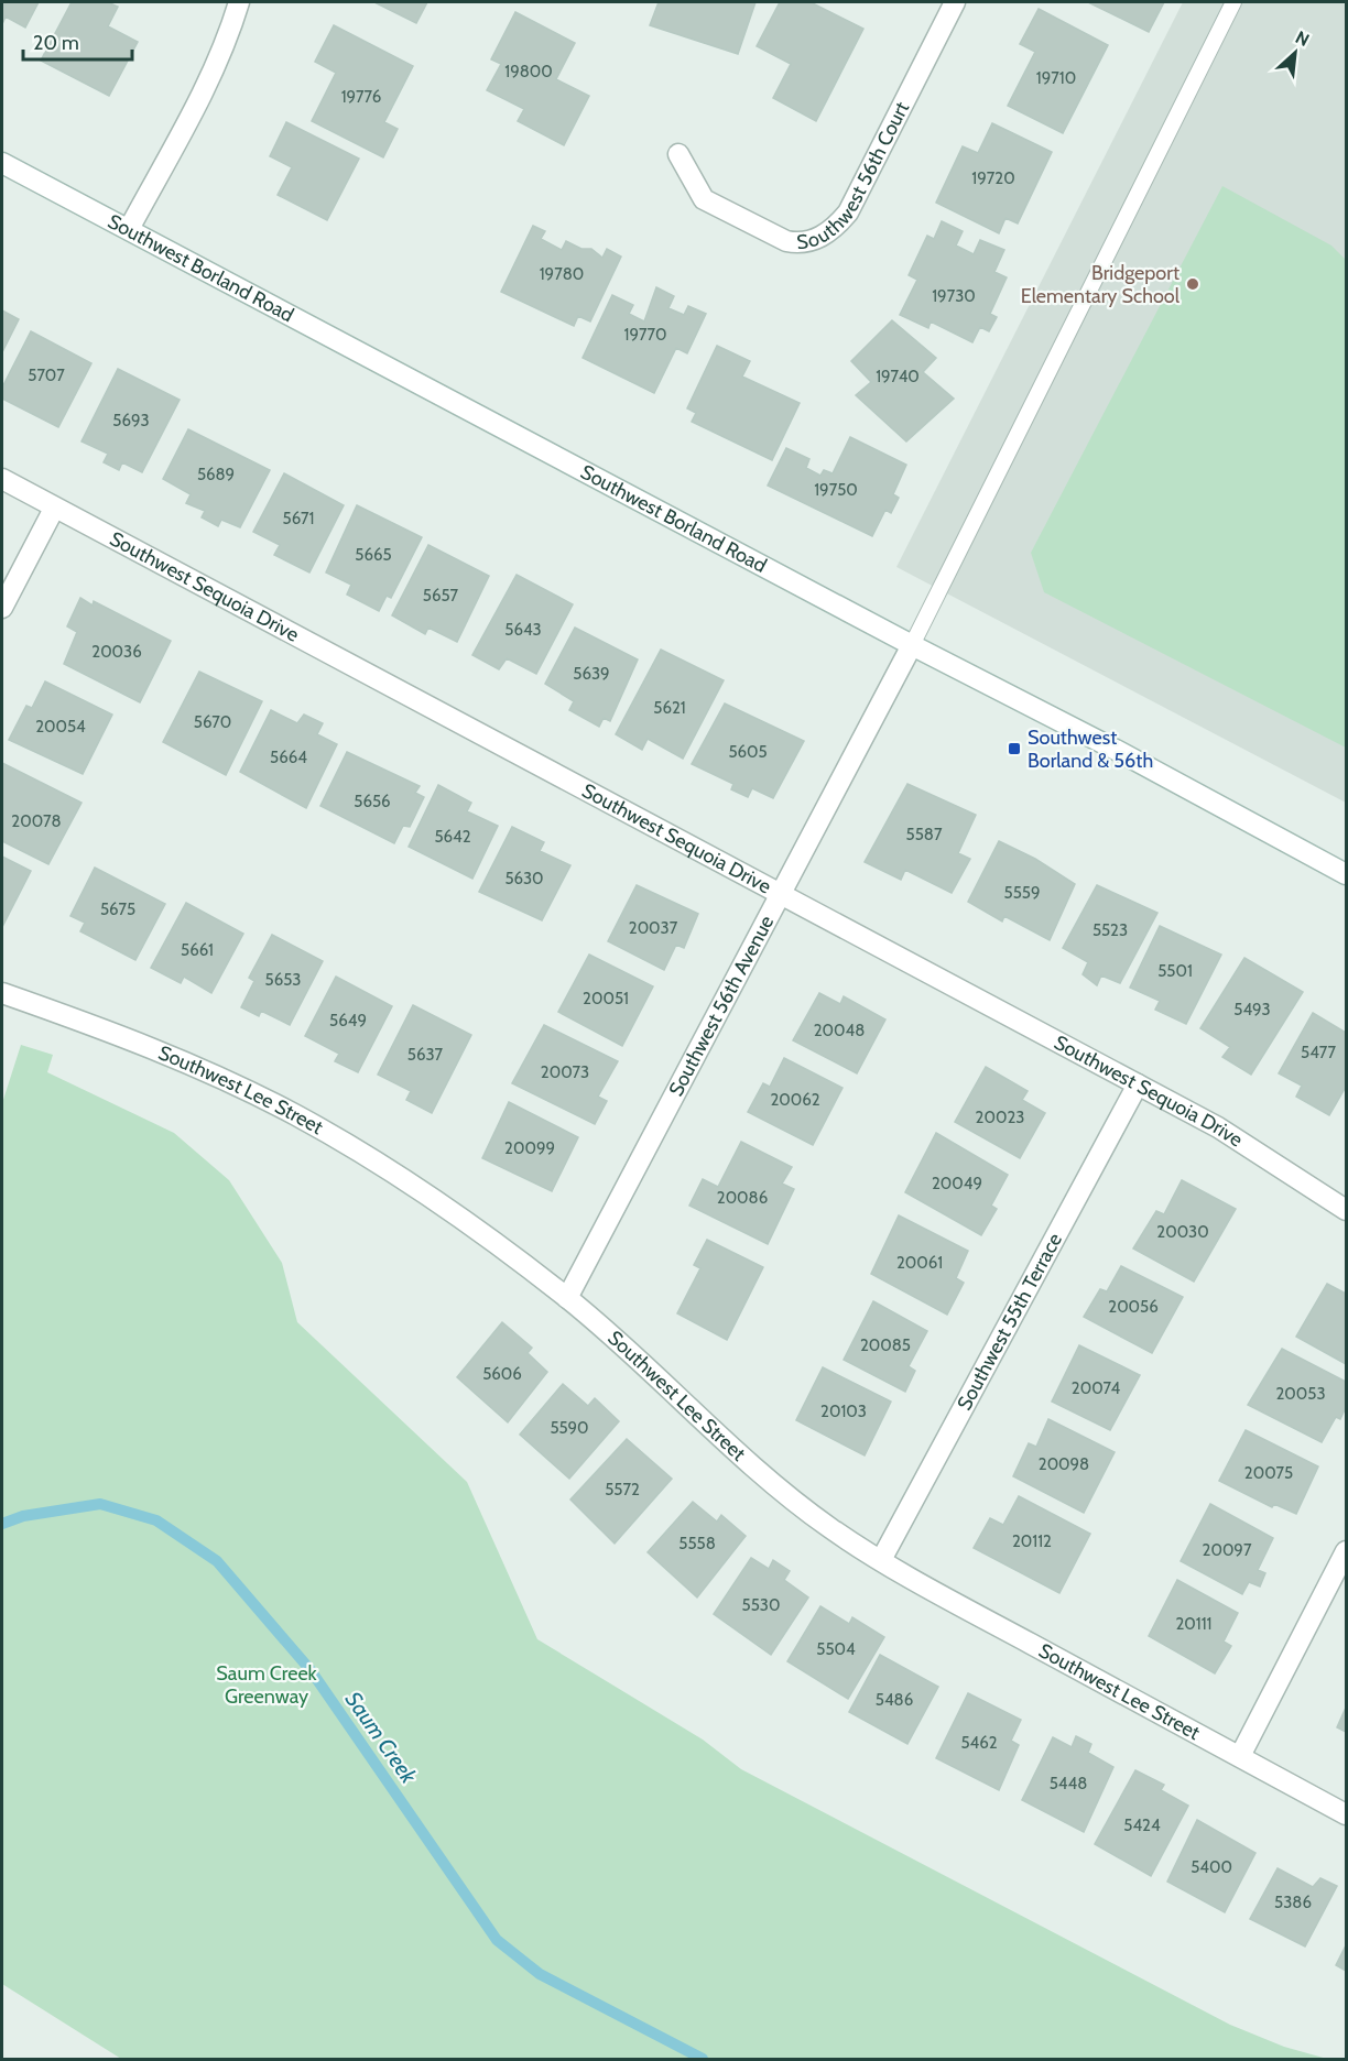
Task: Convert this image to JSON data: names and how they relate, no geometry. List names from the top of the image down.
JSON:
{
  "streets": {
    "street": [
      "Southwest 56th Court",
      "Southwest Borland Road",
      "Southwest Sequoia Drive",
      "Southwest 56th Avenue",
      "Southwest Lee Street",
      "Southwest 55th Terrace"
    ]
  },
  "crossings": [
    ["Southwest Borland Road", "Southwest 56th Avenue"],
    ["Southwest Sequoia Drive", "Southwest 56th Avenue"],
    ["Southwest Sequoia Drive", "Southwest 55th Terrace"],
    ["Southwest 56th Avenue", "Southwest Lee Street"],
    ["Southwest Lee Street", "Southwest 55th Terrace"]
  ],
  "water": ["Saum Creek"],
  "parks": ["Saum Creek Greenway"],
  "places": {
    "other": ["Bridgeport Elementary School"],
    "transit": ["Southwest Borland & 56th"]
  },
  "house_numbers": [
    "19800",
    "19710",
    "19776",
    "19720",
    "19780",
    "19730",
    "19770",
    "5707",
    "19740",
    "5693",
    "5689",
    "19750",
    "5671",
    "5665",
    "5657",
    "5643",
    "20036",
    "5639",
    "5621",
    "5670",
    "20054",
    "5605",
    "5664",
    "5656",
    "20078",
    "5587",
    "5642",
    "5630",
    "5559",
    "5675",
    "20037",
    "5523",
    "5661",
    "5501",
    "5653",
    "20051",
    "5493",
    "5649",
    "20048",
    "5477",
    "5637",
    "20073",
    "20062",
    "20023",
    "20099",
    "20049",
    "20086",
    "20030",
    "20061",
    "20056",
    "20085",
    "5606",
    "20074",
    "20053",
    "20103",
    "5590",
    "20098",
    "20075",
    "5572",
    "20112",
    "5558",
    "20097",
    "5530",
    "20111",
    "5504",
    "5486",
    "5462",
    "5448",
    "5424",
    "5400",
    "5386"
  ],
  "scale_bar": "20 m",
  "north": "top right"
}
